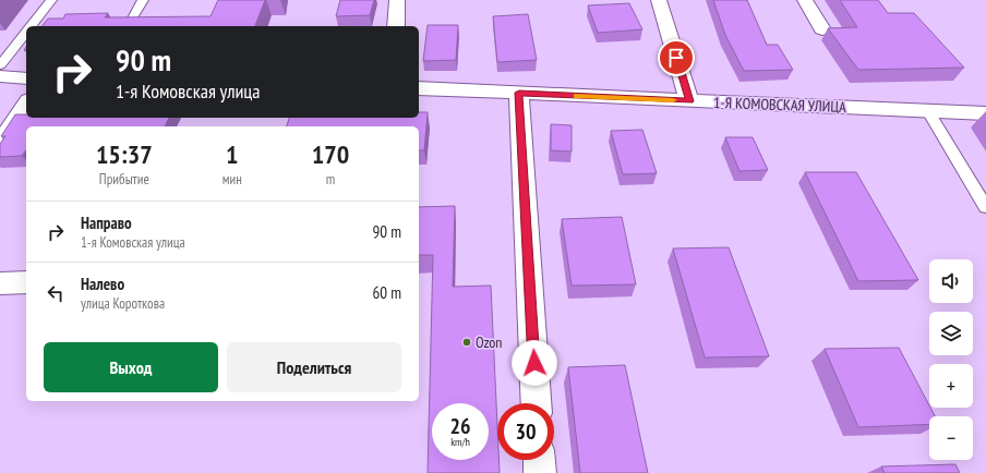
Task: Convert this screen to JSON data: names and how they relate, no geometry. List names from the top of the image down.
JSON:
{
  "streets": {
    "street": ["1-Я КОМОВСКАЯ УЛИЦА"]
  },
  "places": ["Ozon"],
  "page": {
    "turn": ["90 m", "1-я Комовская улица"],
    "eta": [
      "15:37",
      "Прибытие",
      "1",
      "мин",
      "170",
      "m"
    ],
    "list": [
      {
        "name": "Направо",
        "note": "1-я Комовская улица",
        "value": "90 m"
      },
      {
        "name": "Налево",
        "note": "улица Короткова",
        "value": "60 m"
      }
    ],
    "map_buttons": ["+", "−"],
    "buttons": ["Выход", "Поделиться"],
    "speed": "26 km/h",
    "limit": "30"
  }
}
